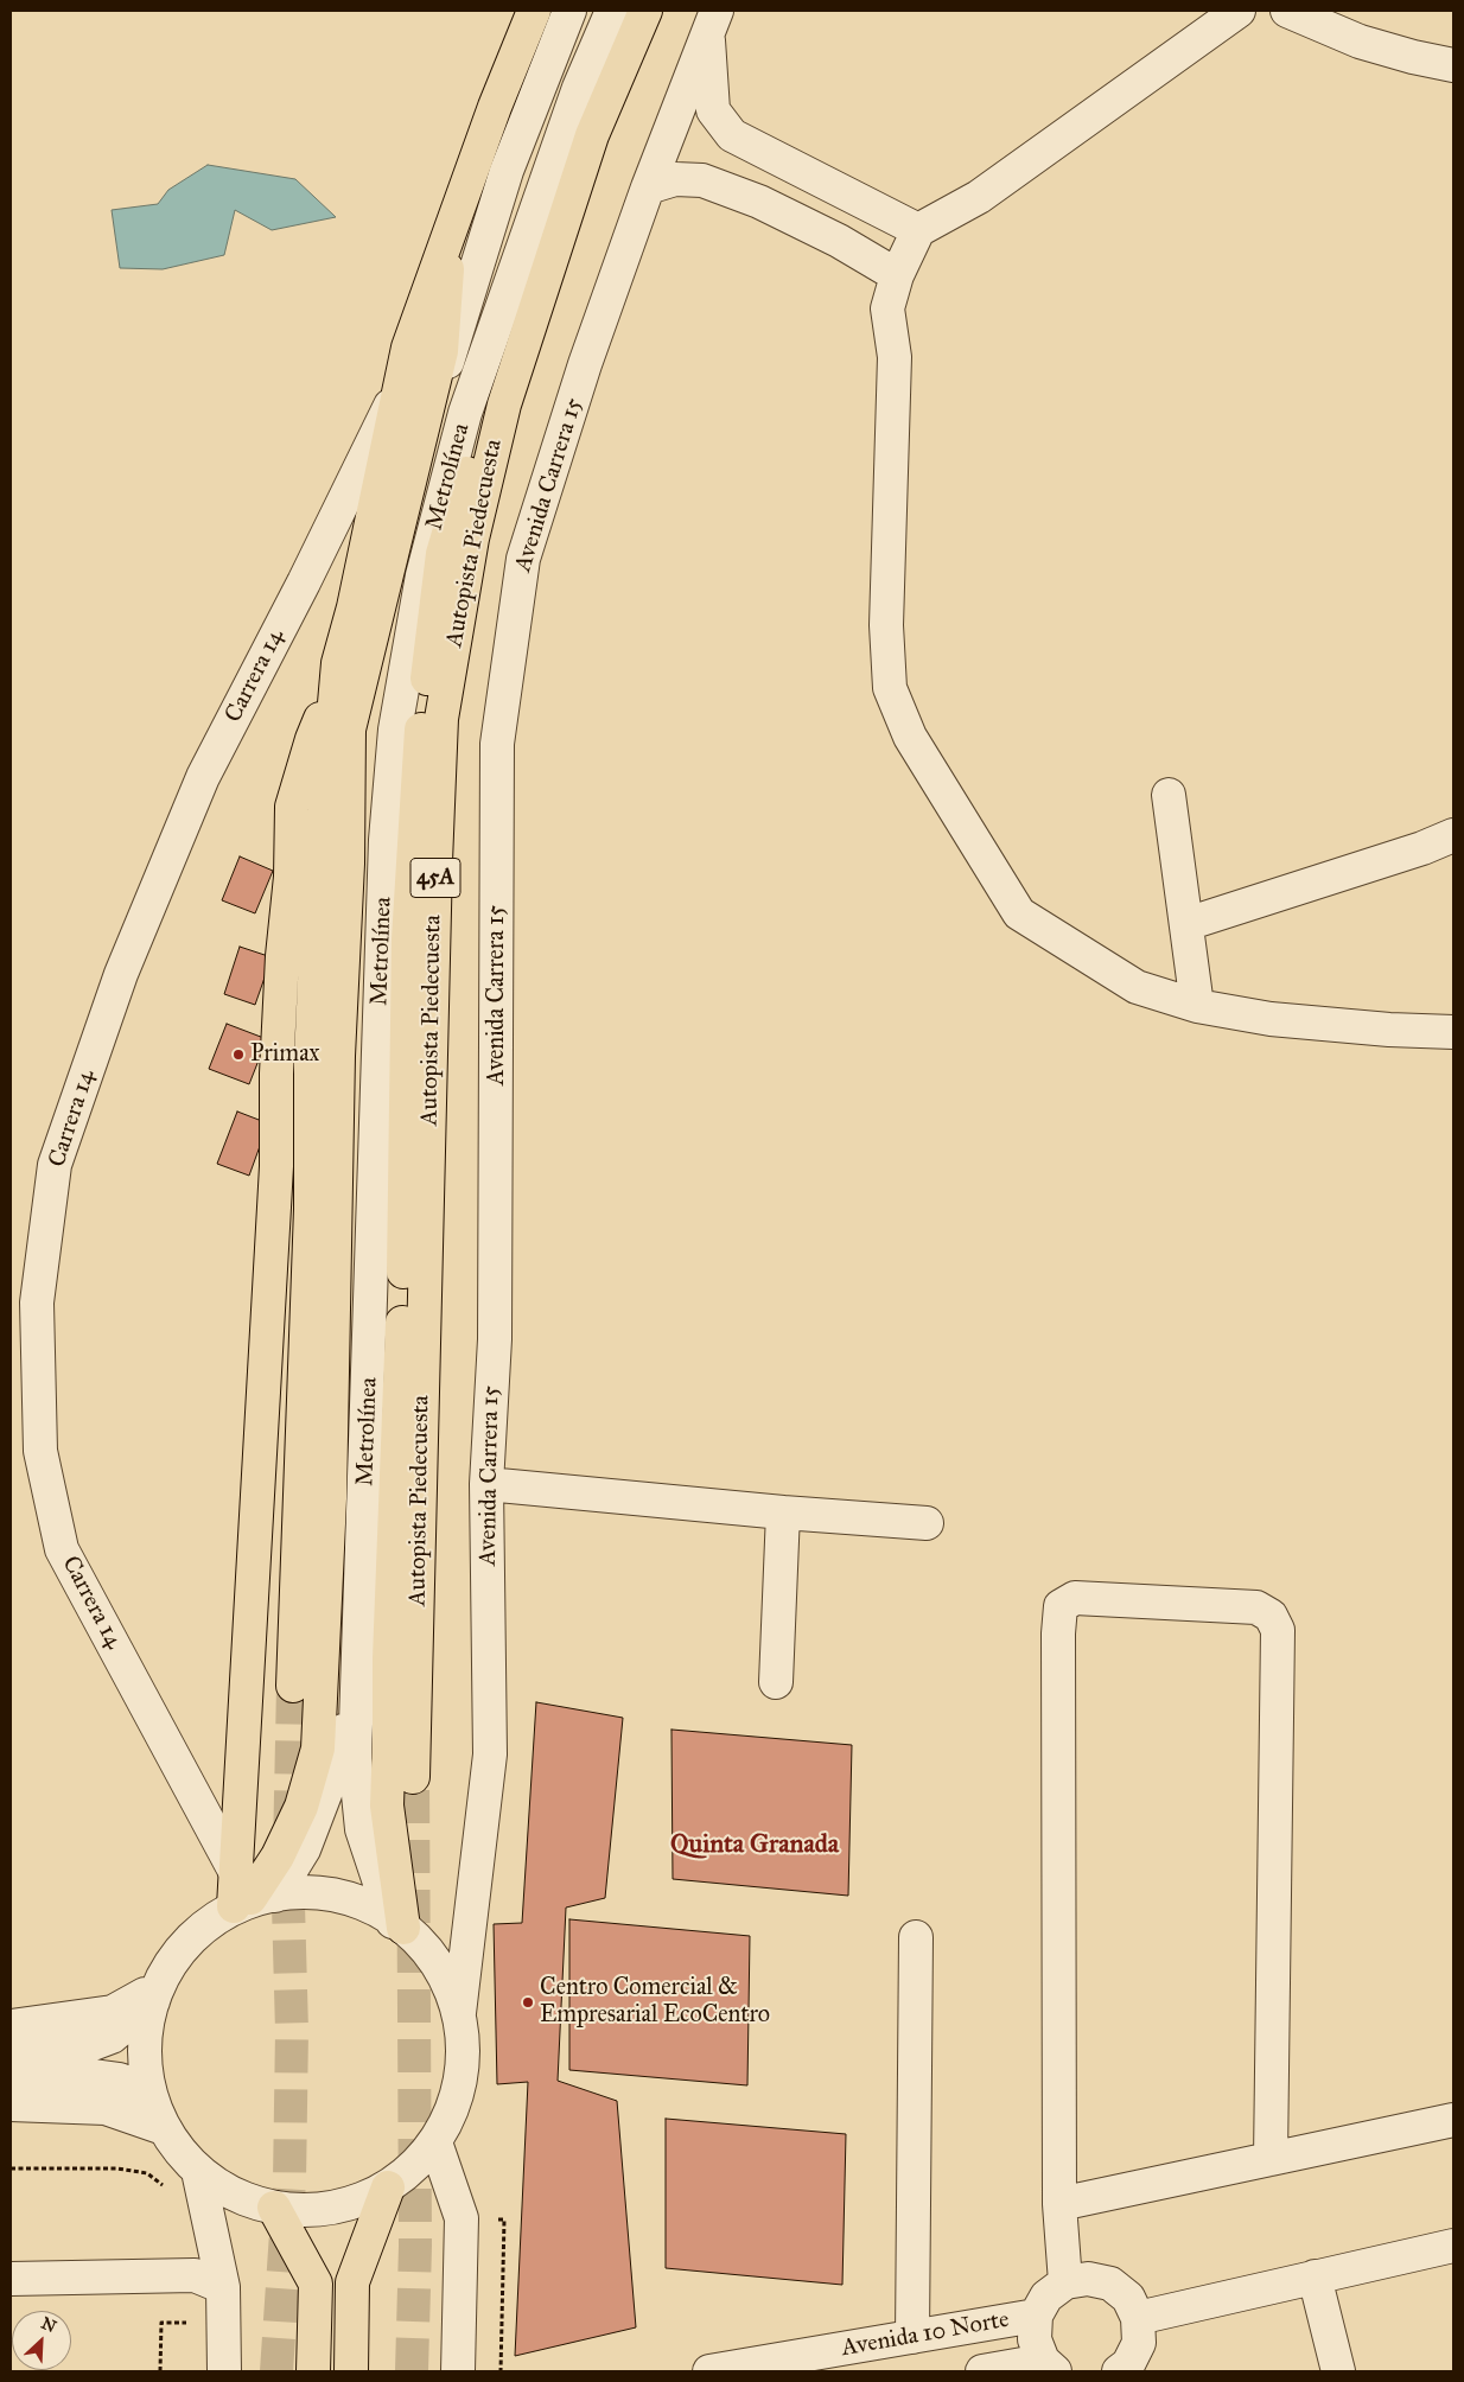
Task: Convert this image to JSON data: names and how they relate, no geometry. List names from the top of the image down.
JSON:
{
  "streets": {
    "highway": ["Autopista Piedecuesta", "45A"],
    "street": [
      "Metrolínea",
      "Avenida Carrera 15",
      "Carrera 14",
      "Avenida 10 Norte"
    ]
  },
  "crossings": [
    ["Metrolínea", "Carrera 14"]
  ],
  "districts": ["Quinta Granada"],
  "places": ["Primax", "Centro Comercial & Empresarial EcoCentro"],
  "north": "top right"
}
